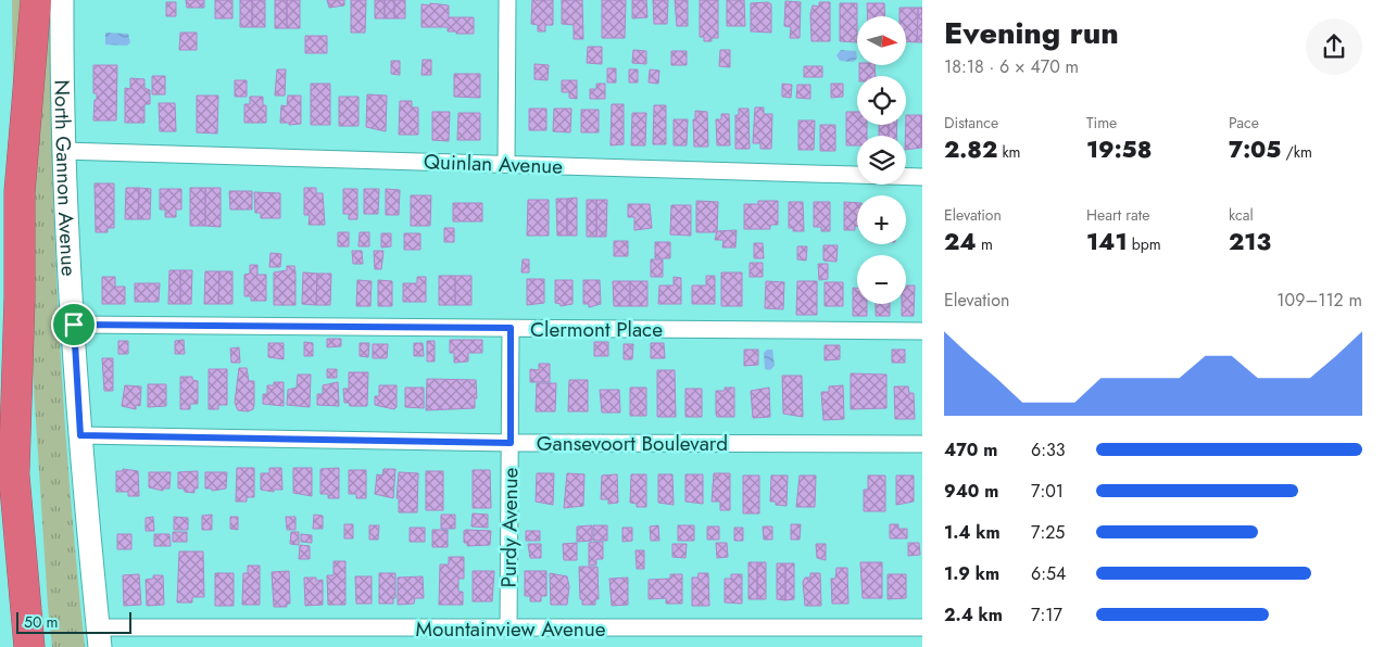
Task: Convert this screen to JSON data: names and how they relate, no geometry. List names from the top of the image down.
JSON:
{
  "streets": {
    "main road": ["North Gannon Avenue"],
    "street": [
      "Quinlan Avenue",
      "Clermont Place",
      "Gansevoort Boulevard",
      "Purdy Avenue",
      "Mountainview Avenue"
    ]
  },
  "crossings": [
    ["Quinlan Avenue", "North Gannon Avenue"],
    ["North Gannon Avenue", "Clermont Place"],
    ["North Gannon Avenue", "Gansevoort Boulevard"],
    ["North Gannon Avenue", "Mountainview Avenue"],
    ["Clermont Place", "Purdy Avenue"],
    ["Gansevoort Boulevard", "Purdy Avenue"],
    ["Purdy Avenue", "Mountainview Avenue"]
  ],
  "scale_bar": "50 m",
  "north": "right",
  "page": {
    "heading": ["Evening run", "18:18 · 6 × 470 m"],
    "map_buttons": ["+", "−"],
    "stats": [
      ["Distance", "2.82 km"],
      ["Time", "19:58"],
      ["Pace", "7:05 /km"],
      ["Elevation", "24 m"],
      ["Heart rate", "141 bpm"],
      ["kcal", "213"]
    ],
    "chart": ["Elevation", "109–112 m"],
    "list": [
      {
        "name": "470 m",
        "note": "6:33"
      },
      {
        "name": "940 m",
        "note": "7:01"
      },
      {
        "name": "1.4 km",
        "note": "7:25"
      },
      {
        "name": "1.9 km",
        "note": "6:54"
      },
      {
        "name": "2.4 km",
        "note": "7:17"
      }
    ],
    "scale": "50 m"
  }
}
